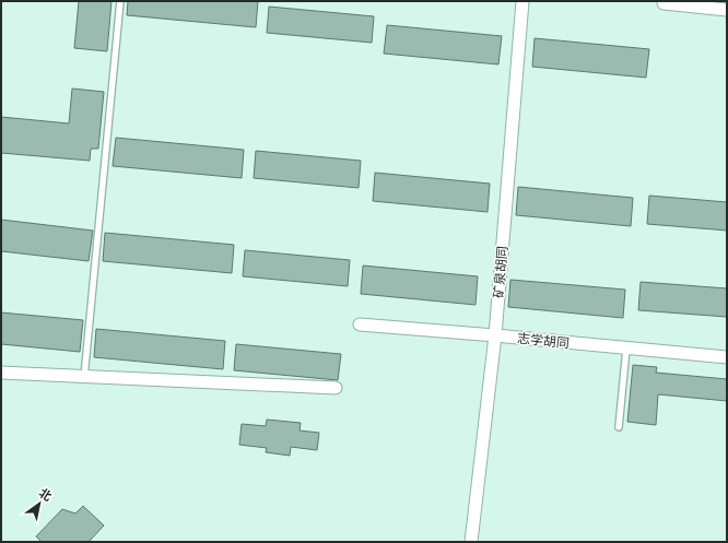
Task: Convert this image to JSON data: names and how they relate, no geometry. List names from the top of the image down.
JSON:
{
  "streets": {
    "street": ["矿泉胡同", "志学胡同"]
  },
  "crossings": [
    ["矿泉胡同", "志学胡同"]
  ],
  "north": "top right"
}
